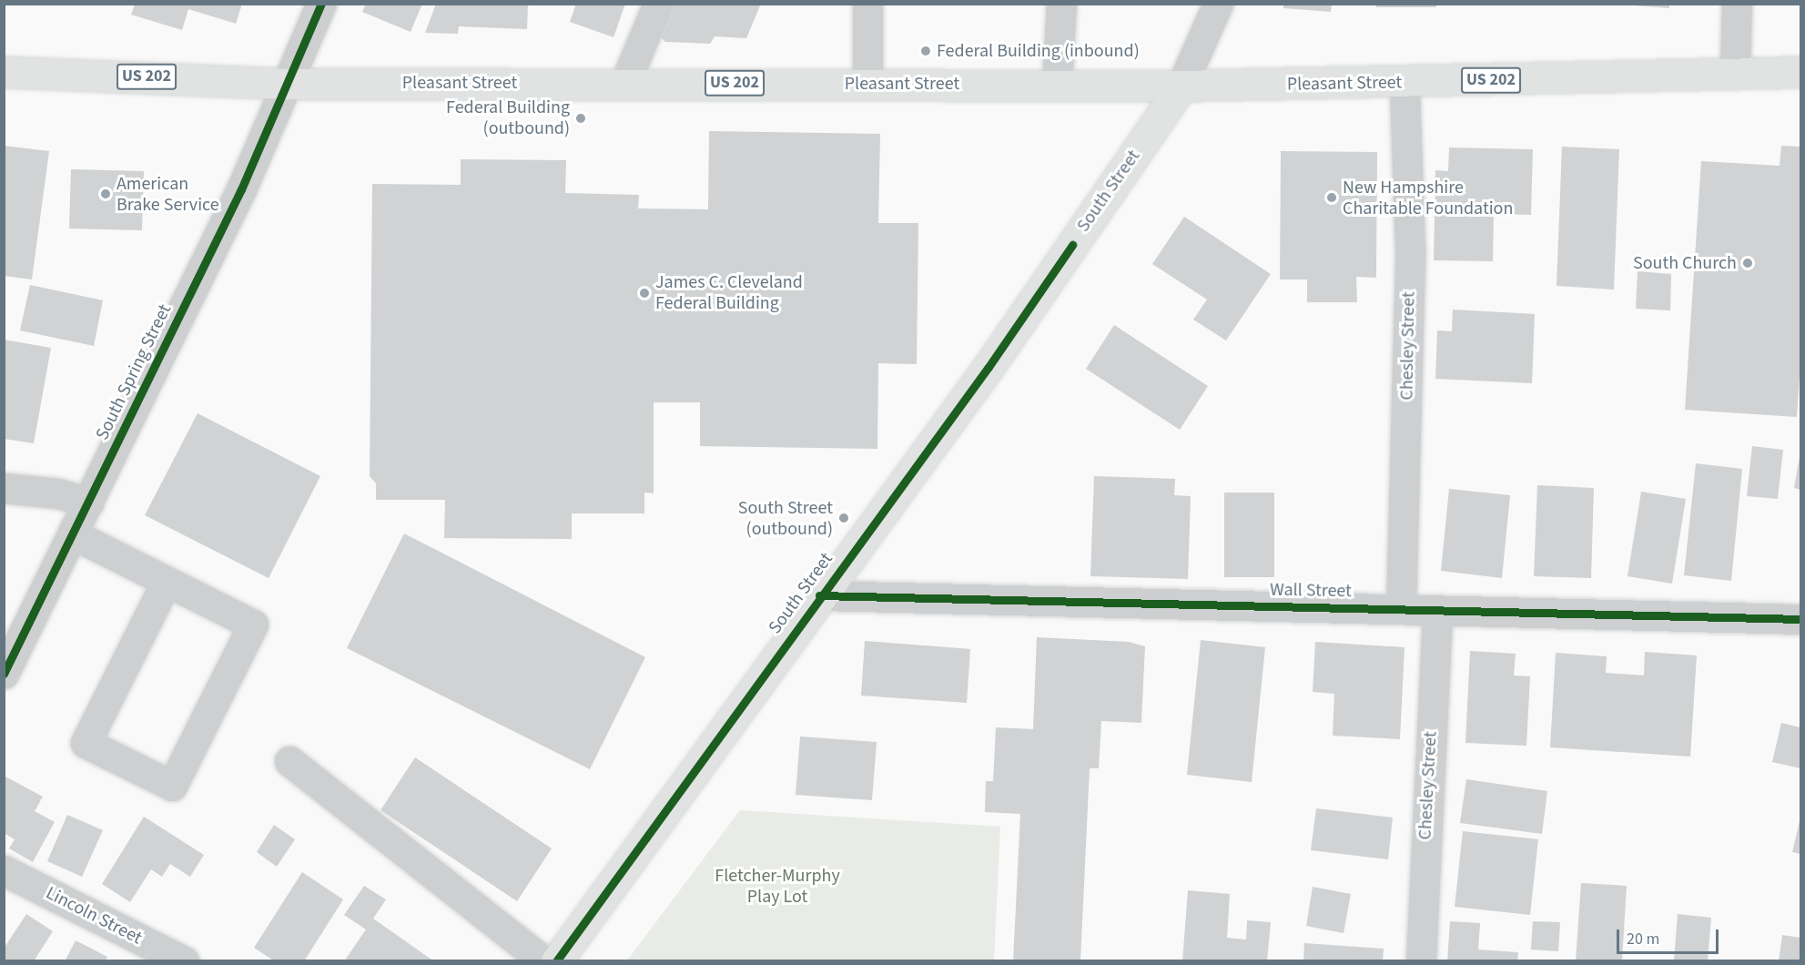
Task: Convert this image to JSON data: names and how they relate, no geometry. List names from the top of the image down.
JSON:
{
  "streets": {
    "main road": ["US 202", "Pleasant Street", "South Street"],
    "street": [
      "Chesley Street",
      "South Spring Street",
      "Wall Street",
      "Lincoln Street"
    ]
  },
  "crossings": [
    ["Pleasant Street", "South Street"],
    ["Pleasant Street", "Chesley Street"],
    ["Pleasant Street", "South Spring Street"],
    ["South Street", "Wall Street"],
    ["Chesley Street", "Wall Street"]
  ],
  "parks": ["Fletcher-Murphy Play Lot"],
  "places": [
    "Federal Building (inbound)",
    "Federal Building (outbound)",
    "American Brake Service",
    "New Hampshire Charitable Foundation",
    "South Church",
    "James C. Cleveland Federal Building",
    "South Street (outbound)"
  ],
  "scale_bar": "20 m"
}
